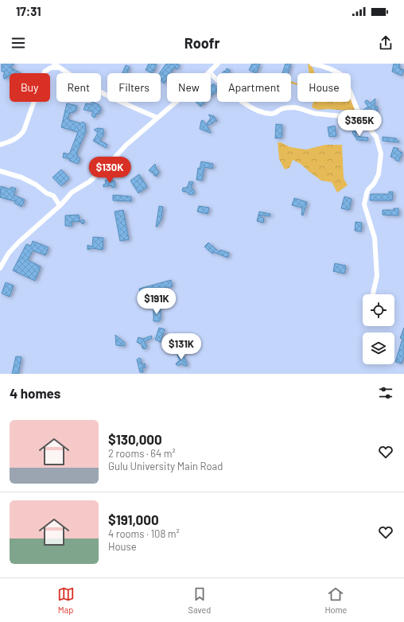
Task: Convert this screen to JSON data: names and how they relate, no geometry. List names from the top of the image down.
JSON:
{
  "page": {
    "status": "17:31",
    "header": "Roofr",
    "chip": [
      "Buy",
      "Rent",
      "Filters",
      "New",
      "Apartment",
      "House"
    ],
    "price": [
      "$365K",
      "$130K",
      "$191K",
      "$131K"
    ],
    "heading": "4 homes",
    "list": [
      {
        "name": "$130,000",
        "note": "2 rooms · 64 m² · Gulu University Main Road"
      },
      {
        "name": "$191,000",
        "note": "4 rooms · 108 m² · House"
      }
    ],
    "tabs": ["Map", "Saved", "Home"]
  }
}
